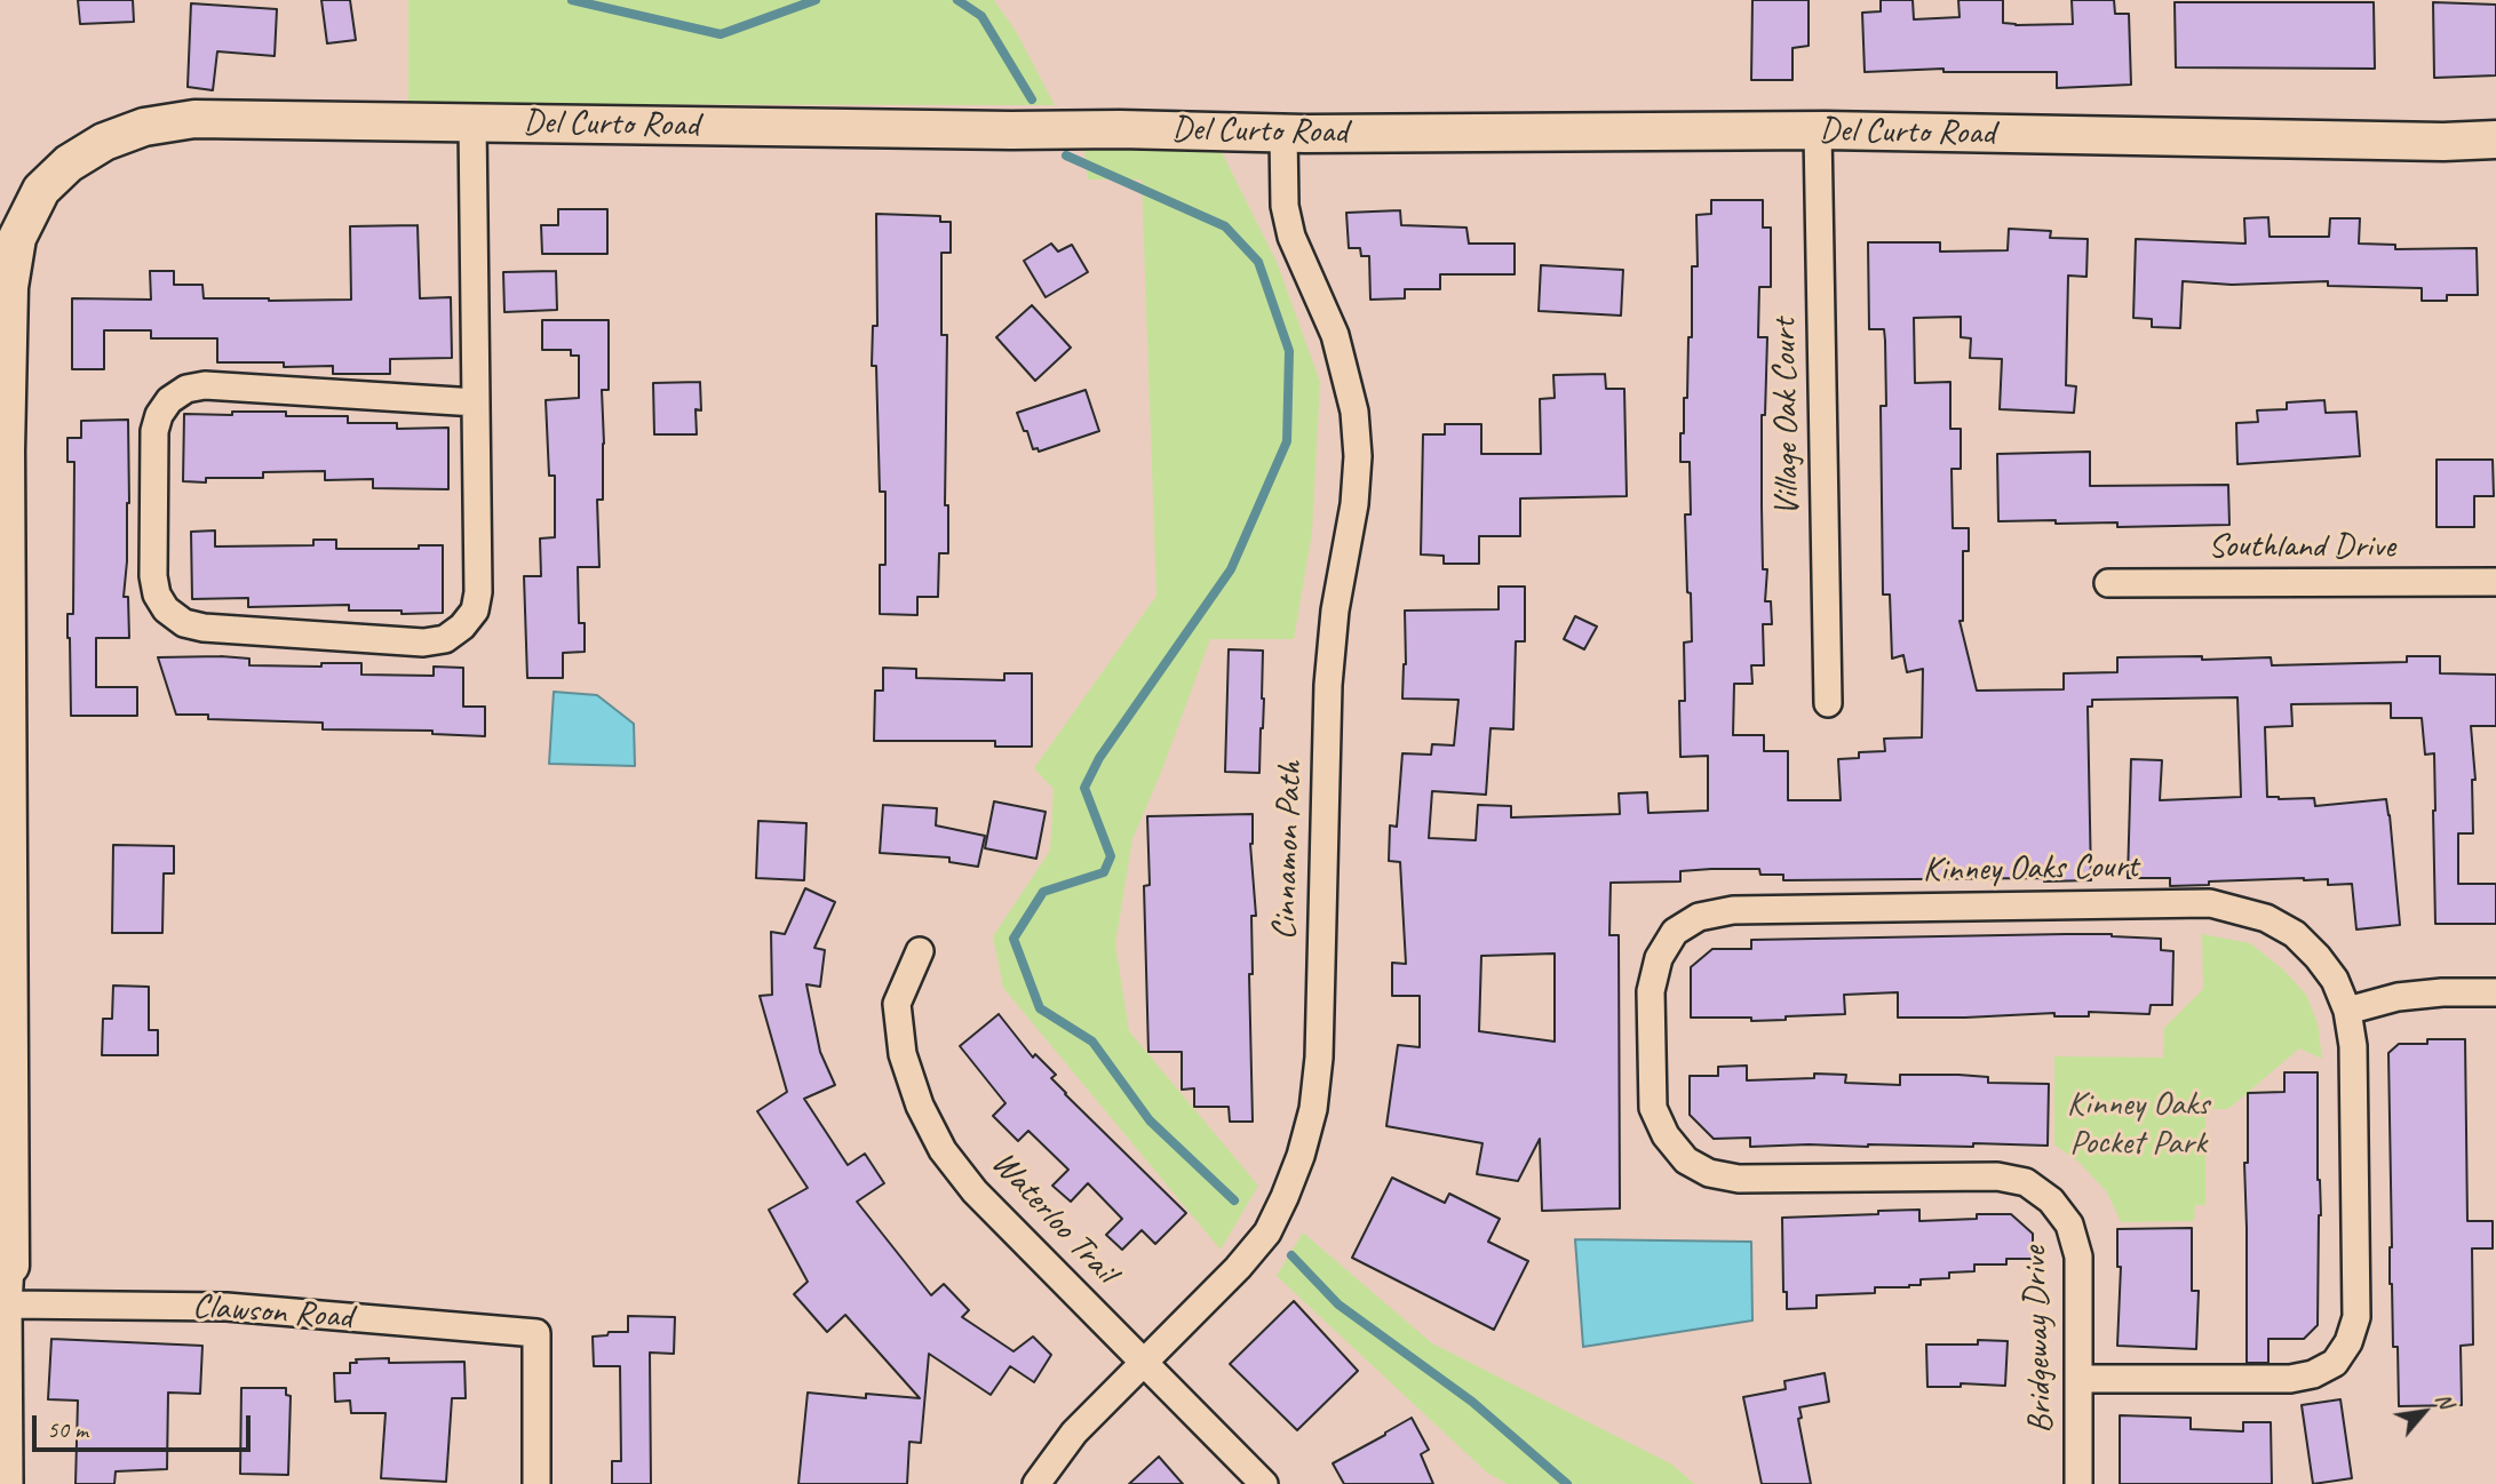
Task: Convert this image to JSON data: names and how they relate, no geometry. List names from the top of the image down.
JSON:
{
  "streets": {
    "street": [
      "Del Curto Road",
      "Village Oak Court",
      "Southland Drive",
      "Cinnamon Path",
      "Kinney Oaks Court",
      "Waterloo Trail",
      "Clawson Road",
      "Bridgeway Drive"
    ]
  },
  "crossings": [
    ["Del Curto Road", "Village Oak Court"],
    ["Del Curto Road", "Cinnamon Path"],
    ["Cinnamon Path", "Waterloo Trail"],
    ["Kinney Oaks Court", "Bridgeway Drive"]
  ],
  "parks": ["Kinney Oaks Pocket Park"],
  "scale_bar": "50 m",
  "north": "top right"
}
